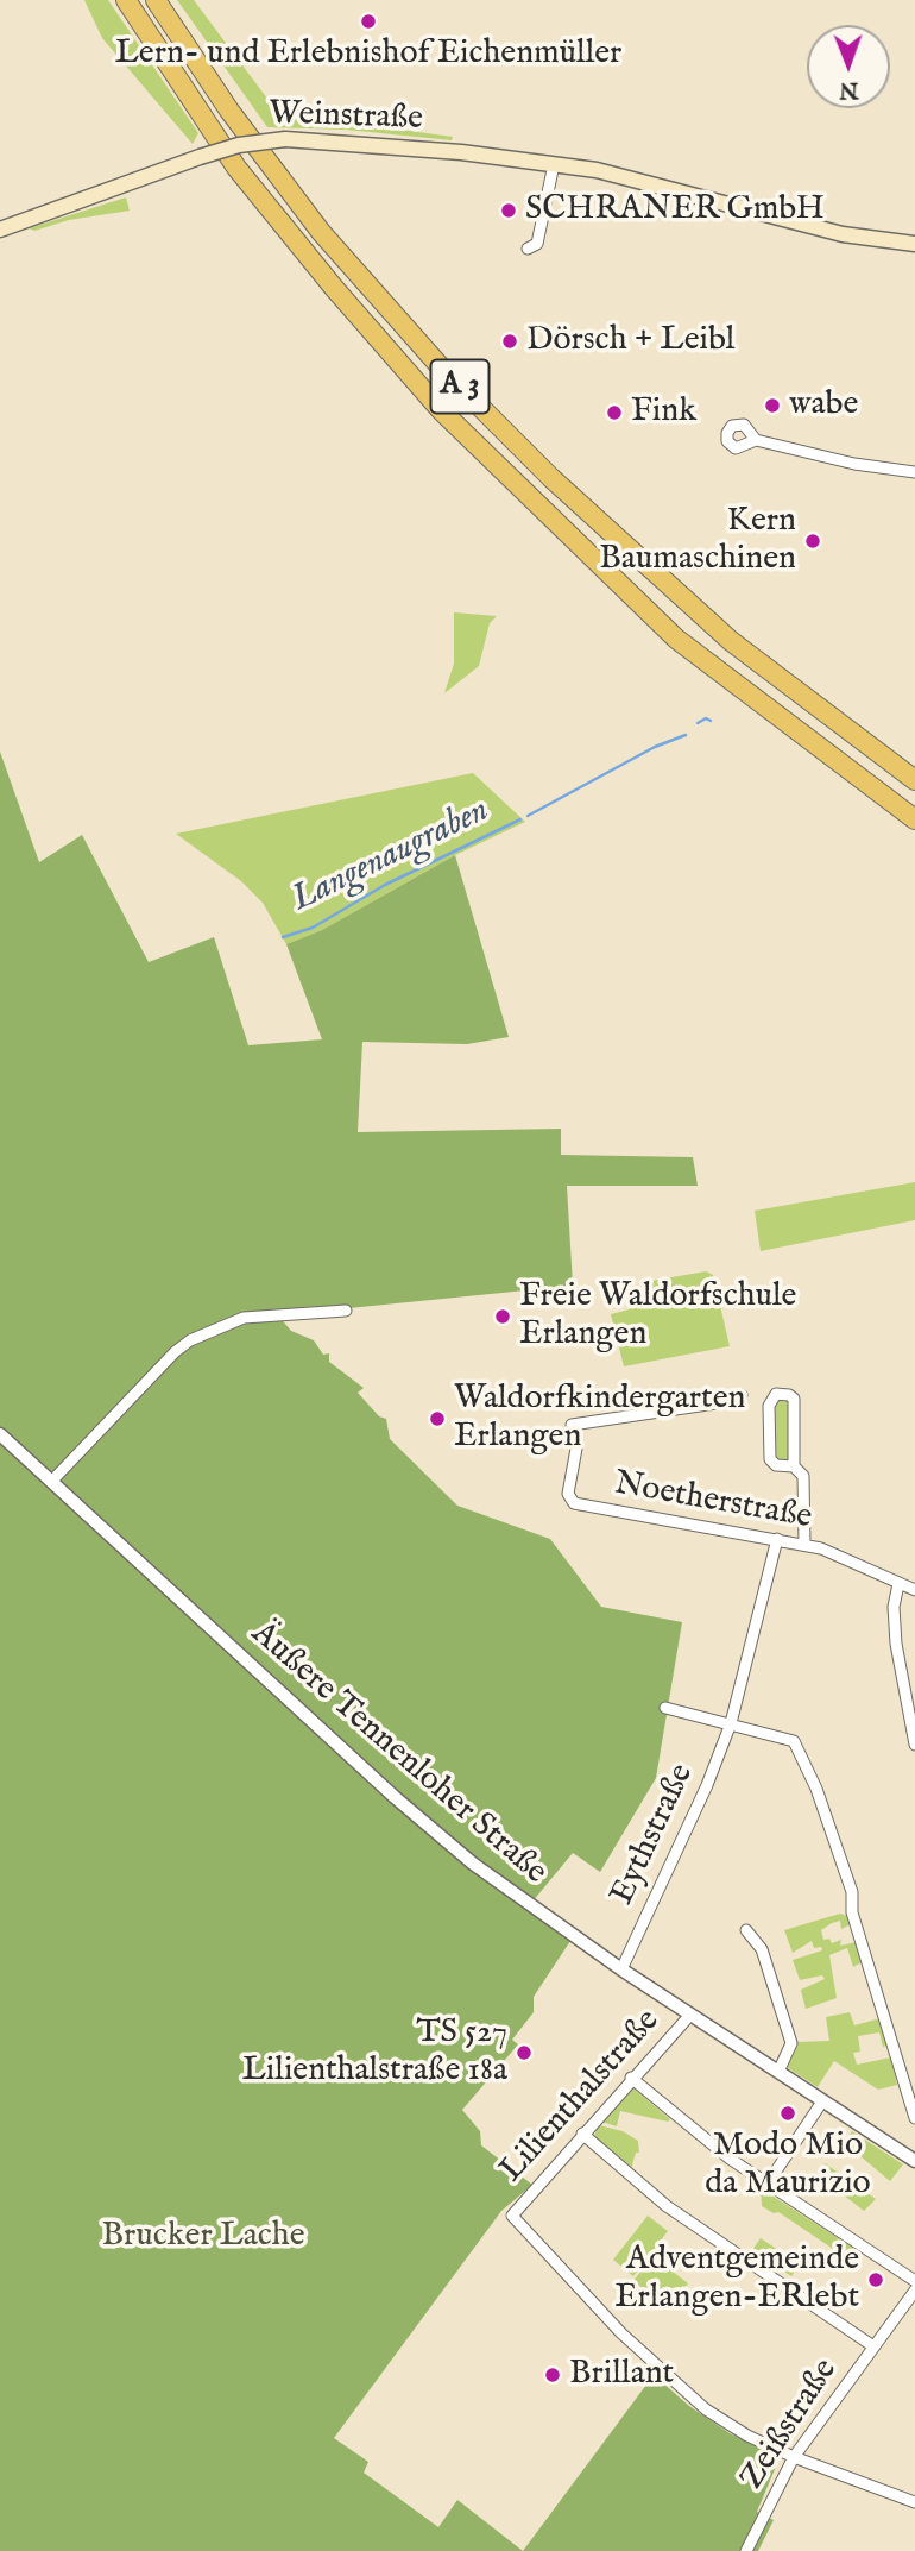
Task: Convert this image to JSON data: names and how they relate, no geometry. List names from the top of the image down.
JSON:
{
  "streets": {
    "highway": ["A 3"],
    "main road": ["Weinstraße"],
    "street": [
      "Noetherstraße",
      "Äußere Tennenloher Straße",
      "Eythstraße",
      "Lilienthalstraße",
      "Zeißstraße"
    ]
  },
  "crossings": [
    ["Noetherstraße", "Eythstraße"],
    ["Äußere Tennenloher Straße", "Eythstraße"],
    ["Äußere Tennenloher Straße", "Lilienthalstraße"],
    ["Lilienthalstraße", "Zeißstraße"]
  ],
  "water": ["Langenaugraben"],
  "parks": ["Brucker Lache"],
  "places": [
    "Lern- und Erlebnishof Eichenmüller",
    "SCHRANER GmbH",
    "Dörsch + Leibl",
    "wabe",
    "Fink",
    "Kern Baumaschinen",
    "Freie Waldorfschule Erlangen",
    "Waldorfkindergarten Erlangen",
    "TS 527 Lilienthalstraße 18a",
    "Modo Mio da Maurizio",
    "Adventgemeinde Erlangen-ERlebt",
    "Brillant"
  ],
  "north": "bottom"
}
